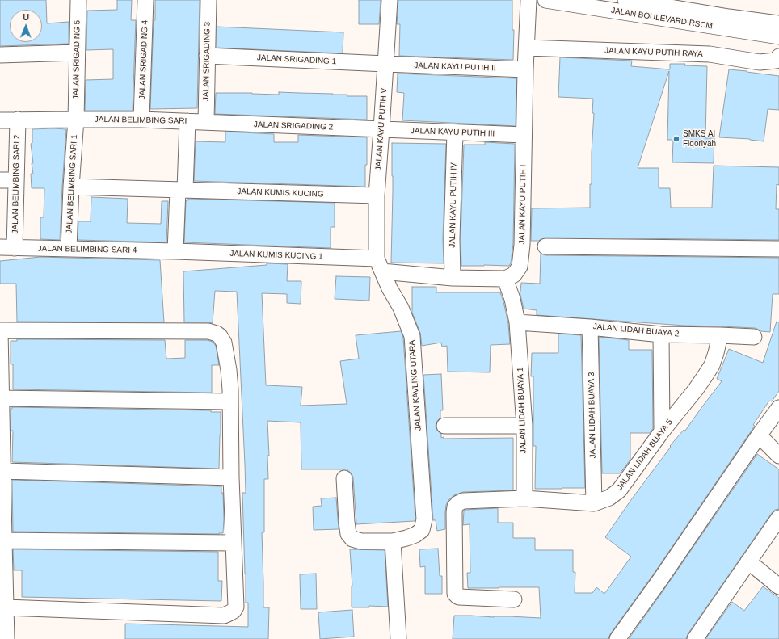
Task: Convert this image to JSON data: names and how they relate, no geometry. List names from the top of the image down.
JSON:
{
  "streets": {
    "street": [
      "JALAN BOULEVARD RSCM",
      "JALAN KAYU PUTIH RAYA",
      "JALAN SRIGADING 5",
      "JALAN SRIGADING 4",
      "JALAN SRIGADING 1",
      "JALAN SRIGADING 3",
      "JALAN KAYU PUTIH II",
      "JALAN BELIMBING SARI",
      "JALAN SRIGADING 2",
      "JALAN KAYU PUTIH V",
      "JALAN KAYU PUTIH III",
      "JALAN BELIMBING SARI 2",
      "JALAN BELIMBING SARI 1",
      "JALAN KUMIS KUCING",
      "JALAN KAYU PUTIH I",
      "JALAN KAYU PUTIH IV",
      "JALAN BELIMBING SARI 4",
      "JALAN KUMIS KUCING 1",
      "JALAN LIDAH BUAYA 2",
      "JALAN KAVLING UTARA",
      "JALAN LIDAH BUAYA 1",
      "JALAN LIDAH BUAYA 3",
      "JALAN LIDAH BUAYA 5"
    ]
  },
  "crossings": [
    ["JALAN KAYU PUTIH RAYA", "JALAN KAYU PUTIH I"],
    ["JALAN SRIGADING 5", "JALAN BELIMBING SARI"],
    ["JALAN SRIGADING 5", "JALAN BELIMBING SARI 1"],
    ["JALAN SRIGADING 4", "JALAN BELIMBING SARI"],
    ["JALAN SRIGADING 1", "JALAN SRIGADING 3"],
    ["JALAN SRIGADING 1", "JALAN KAYU PUTIH II"],
    ["JALAN SRIGADING 1", "JALAN KAYU PUTIH V"],
    ["JALAN SRIGADING 3", "JALAN BELIMBING SARI"],
    ["JALAN SRIGADING 3", "JALAN SRIGADING 2"],
    ["JALAN KAYU PUTIH II", "JALAN KAYU PUTIH V"],
    ["JALAN KAYU PUTIH II", "JALAN KAYU PUTIH I"],
    ["JALAN BELIMBING SARI", "JALAN SRIGADING 2"],
    ["JALAN BELIMBING SARI", "JALAN BELIMBING SARI 2"],
    ["JALAN BELIMBING SARI", "JALAN BELIMBING SARI 1"],
    ["JALAN SRIGADING 2", "JALAN KAYU PUTIH V"],
    ["JALAN SRIGADING 2", "JALAN KAYU PUTIH III"],
    ["JALAN KAYU PUTIH V", "JALAN KAYU PUTIH III"],
    ["JALAN KAYU PUTIH V", "JALAN KUMIS KUCING"],
    ["JALAN KAYU PUTIH V", "JALAN KUMIS KUCING 1"],
    ["JALAN KAYU PUTIH V", "JALAN KAVLING UTARA"],
    ["JALAN KAYU PUTIH III", "JALAN KAYU PUTIH I"],
    ["JALAN KAYU PUTIH III", "JALAN KAYU PUTIH IV"],
    ["JALAN BELIMBING SARI 2", "JALAN BELIMBING SARI 4"],
    ["JALAN BELIMBING SARI 1", "JALAN KUMIS KUCING"],
    ["JALAN BELIMBING SARI 1", "JALAN BELIMBING SARI 4"],
    ["JALAN KAYU PUTIH I", "JALAN LIDAH BUAYA 1"],
    ["JALAN BELIMBING SARI 4", "JALAN KUMIS KUCING 1"],
    ["JALAN KUMIS KUCING 1", "JALAN KAVLING UTARA"],
    ["JALAN LIDAH BUAYA 2", "JALAN LIDAH BUAYA 1"],
    ["JALAN LIDAH BUAYA 2", "JALAN LIDAH BUAYA 3"],
    ["JALAN LIDAH BUAYA 2", "JALAN LIDAH BUAYA 5"],
    ["JALAN LIDAH BUAYA 1", "JALAN LIDAH BUAYA 5"],
    ["JALAN LIDAH BUAYA 3", "JALAN LIDAH BUAYA 5"]
  ],
  "places": ["SMKS Al Fiqoriyah"],
  "north": "top"
}
